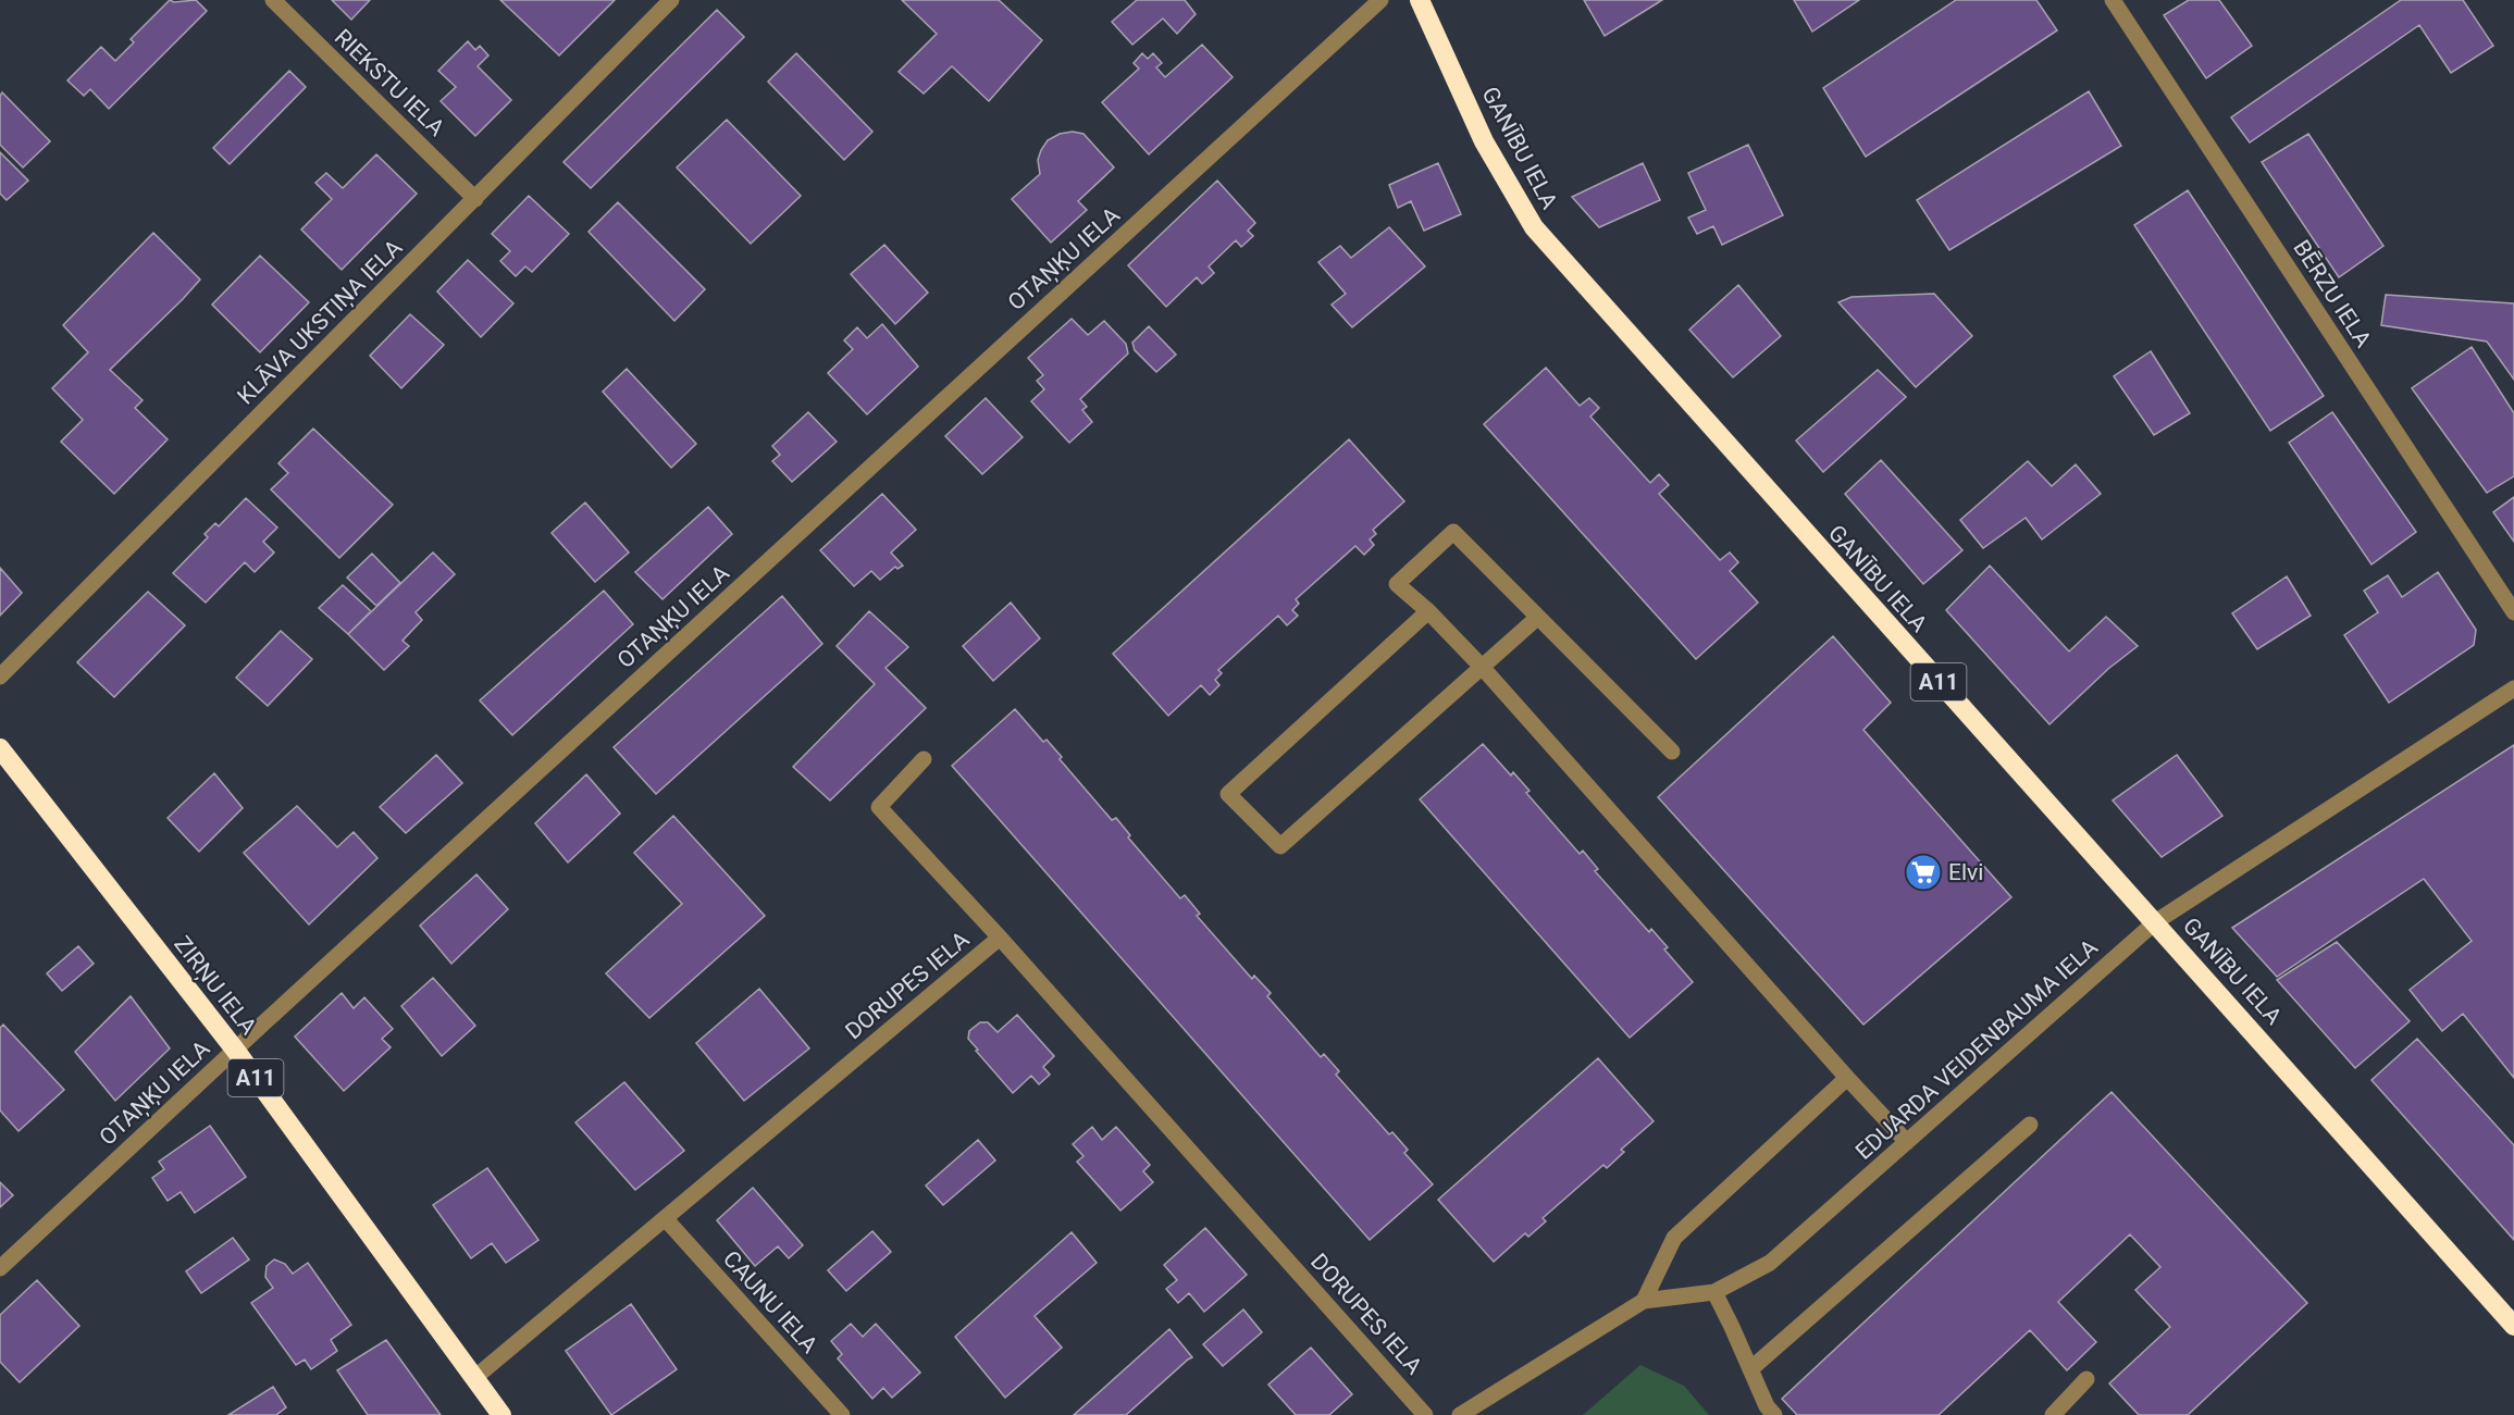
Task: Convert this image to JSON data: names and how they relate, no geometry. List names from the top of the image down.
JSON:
{
  "streets": {
    "highway": ["GANĪBU IELA", "A11", "ZIRŅU IELA"],
    "street": [
      "RIEKSTU IELA",
      "OTAŅĶU IELA",
      "BĒRZU IELA",
      "KLĀVA UKSTIŅA IELA",
      "DORUPES IELA",
      "EDUARDA VEIDENBAUMA IELA",
      "CAUNU IELA"
    ]
  },
  "crossings": [
    ["RIEKSTU IELA", "KLĀVA UKSTIŅA IELA"],
    ["GANĪBU IELA", "EDUARDA VEIDENBAUMA IELA"],
    ["OTAŅĶU IELA", "ZIRŅU IELA"],
    ["ZIRŅU IELA", "DORUPES IELA"],
    ["DORUPES IELA", "CAUNU IELA"]
  ],
  "places": {
    "supermarket": ["Elvi"]
  }
}
